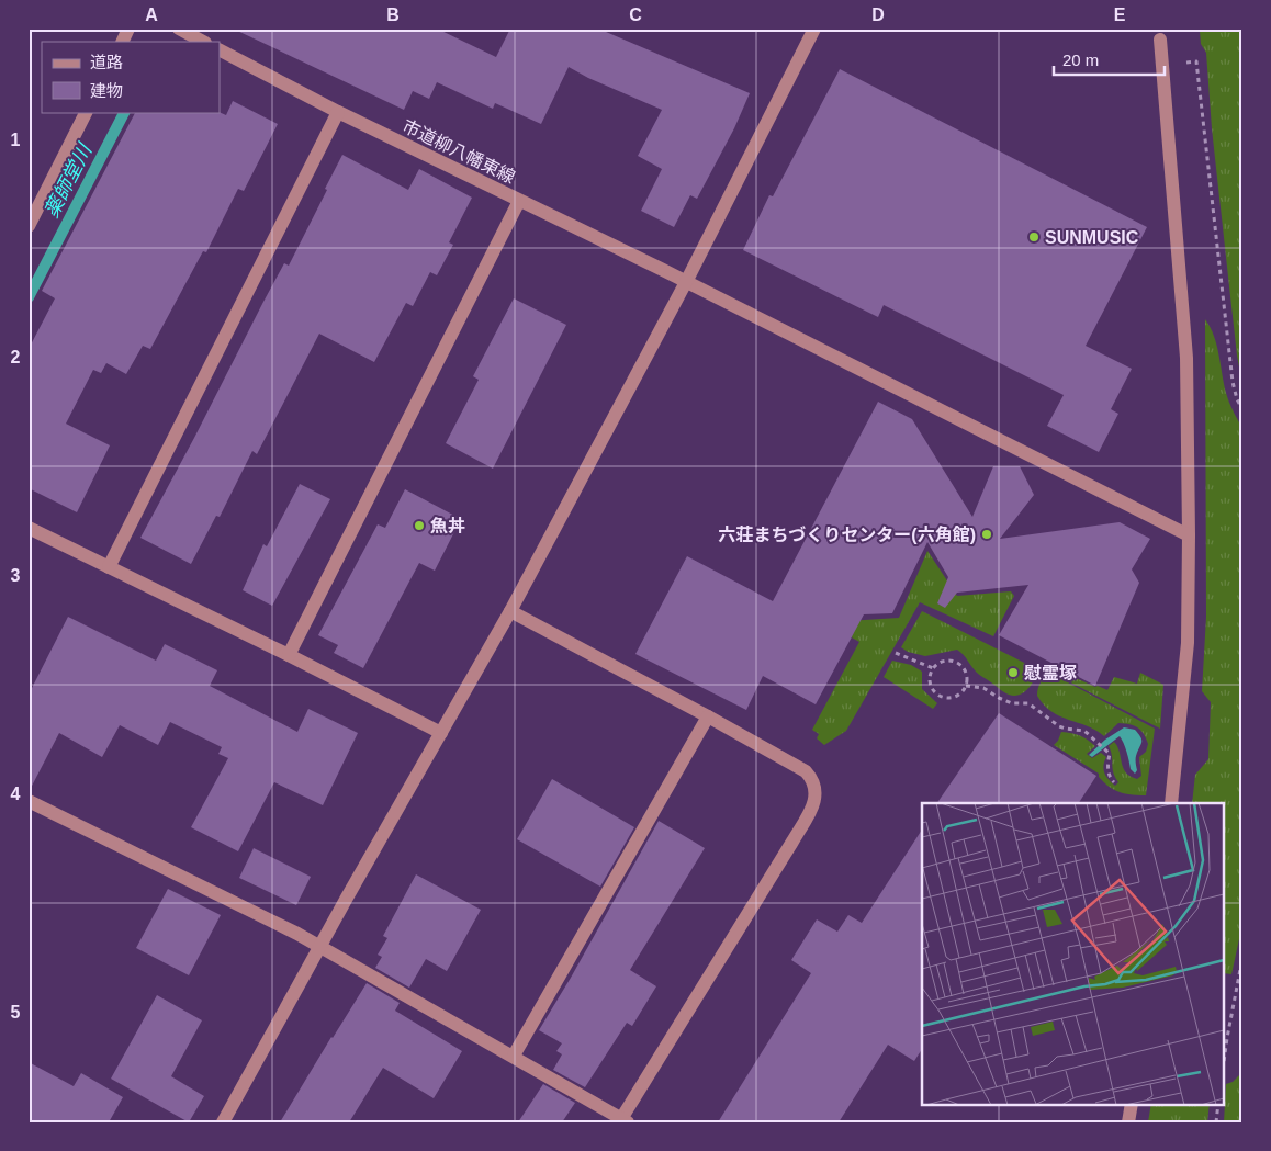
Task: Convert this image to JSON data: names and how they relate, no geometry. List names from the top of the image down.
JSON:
{
  "streets": {
    "street": ["市道柳八幡東線"]
  },
  "water": ["薬師堂川"],
  "places": [
    "SUNMUSIC",
    "魚丼",
    "六荘まちづくりセンター(六角館)",
    "慰霊塚"
  ],
  "legend": ["道路", "建物"],
  "scale_bar": "20 m",
  "grid": {
    "columns": [
      "A",
      "B",
      "C",
      "D",
      "E"
    ],
    "rows": [
      "1",
      "2",
      "3",
      "4",
      "5"
    ]
  }
}
